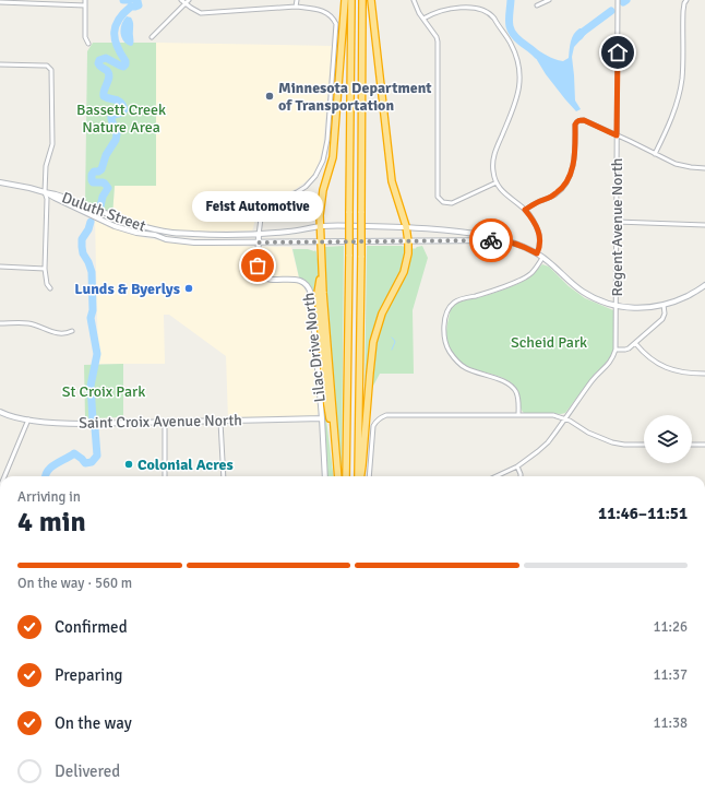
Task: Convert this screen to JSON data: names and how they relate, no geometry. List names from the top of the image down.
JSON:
{
  "streets": {
    "street": [
      "Duluth Street",
      "Regent Avenue North",
      "Lilac Drive North",
      "Saint Croix Avenue North"
    ]
  },
  "crossings": [
    ["Duluth Street", "Regent Avenue North"],
    ["Duluth Street", "Lilac Drive North"],
    ["Lilac Drive North", "Saint Croix Avenue North"]
  ],
  "parks": ["Bassett Creek Nature Area", "Scheid Park", "St Croix Park"],
  "places": [
    "Minnesota Department of Transportation",
    "Feist Automotive",
    "Lunds & Byerlys",
    "Colonial Acres"
  ],
  "page": {
    "bubble": "Feist Automotive",
    "heading": ["4 min", "Arriving in", "11:46–11:51"],
    "bar": "On the way · 560 m",
    "list": [
      ["Confirmed", "11:26"],
      ["Preparing", "11:37"],
      ["On the way", "11:38"],
      "Delivered"
    ]
  }
}
